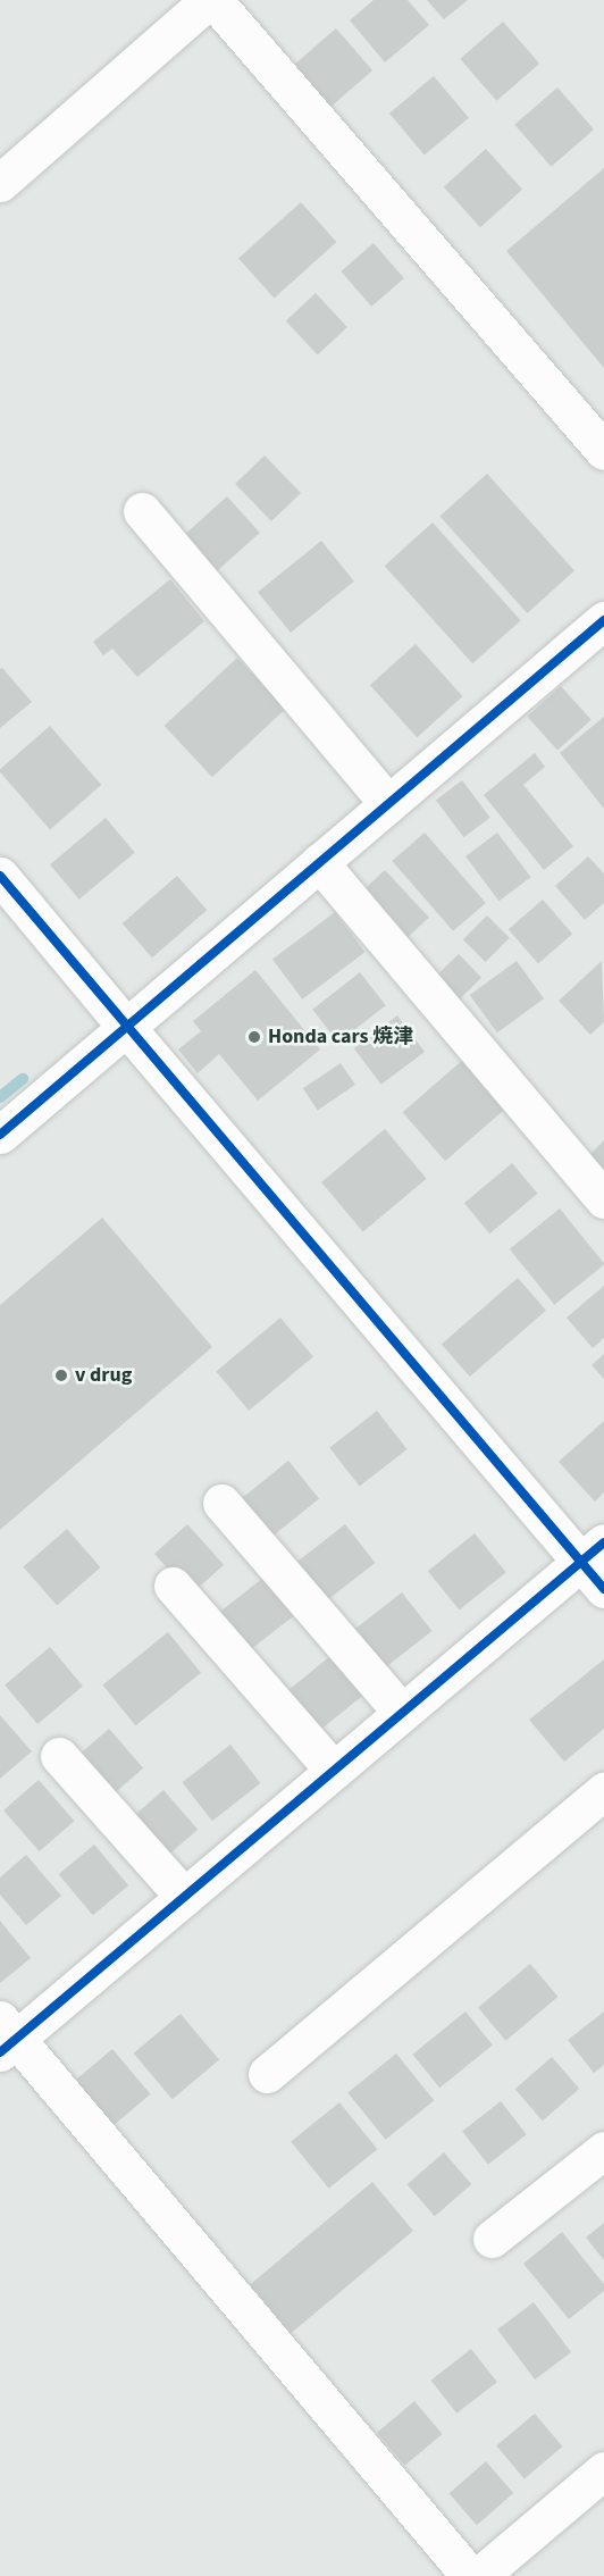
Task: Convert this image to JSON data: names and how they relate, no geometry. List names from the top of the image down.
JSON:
{
  "places": ["Honda cars 焼津", "v drug"]
}
